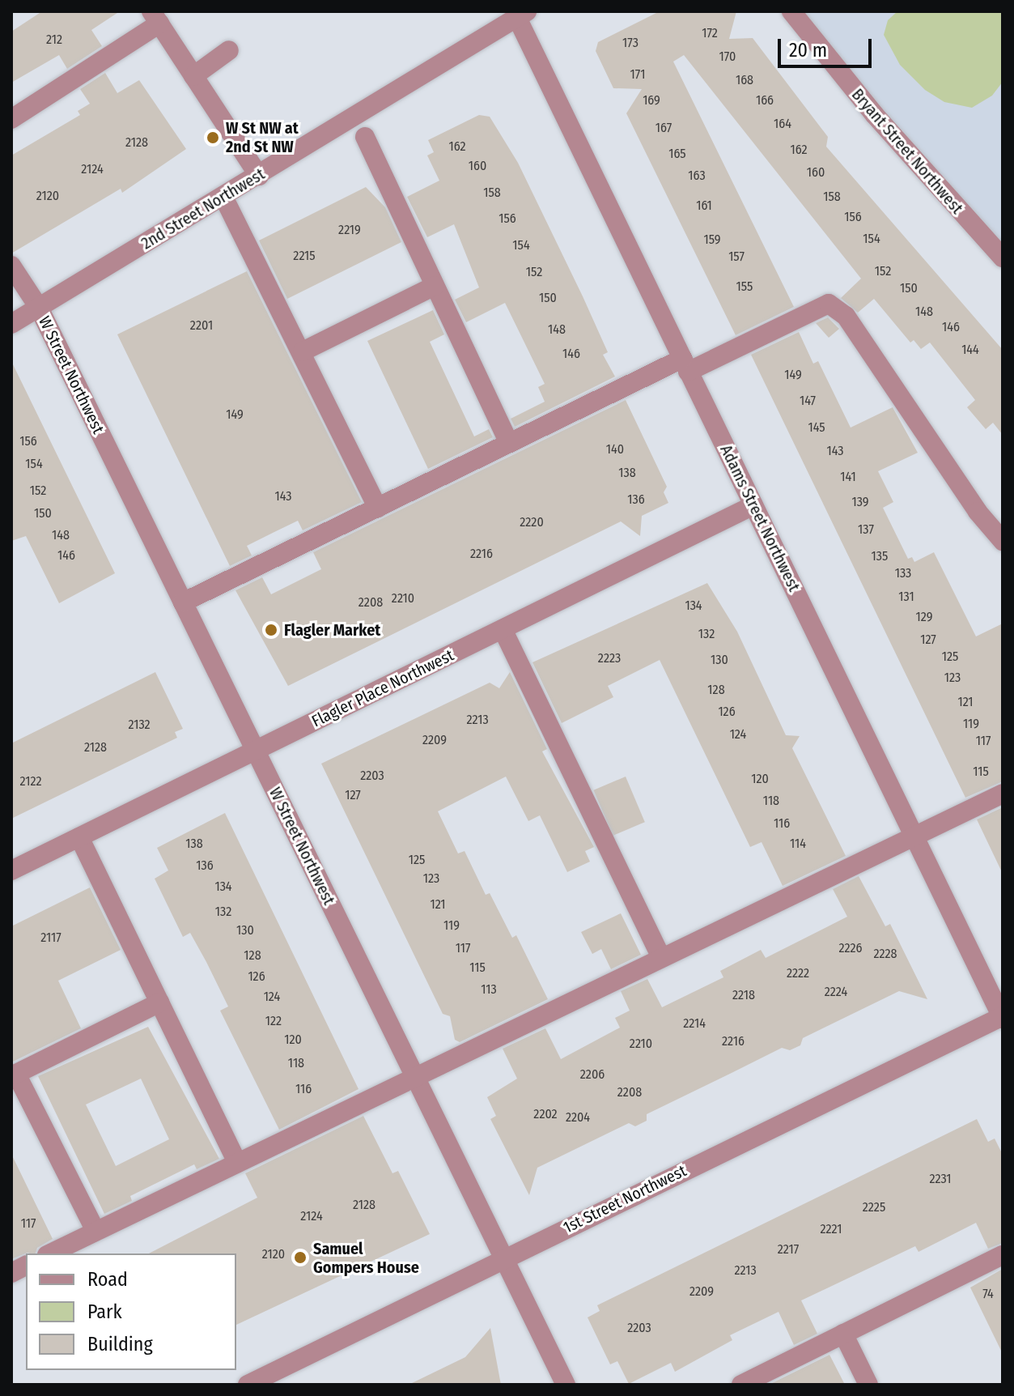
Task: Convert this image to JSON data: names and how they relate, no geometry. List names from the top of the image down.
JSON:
{
  "streets": {
    "street": [
      "Bryant Street Northwest",
      "2nd Street Northwest",
      "W Street Northwest",
      "Adams Street Northwest",
      "Flagler Place Northwest",
      "1st Street Northwest"
    ]
  },
  "crossings": [
    ["2nd Street Northwest", "W Street Northwest"],
    ["2nd Street Northwest", "Adams Street Northwest"],
    ["W Street Northwest", "Flagler Place Northwest"],
    ["W Street Northwest", "1st Street Northwest"],
    ["Adams Street Northwest", "Flagler Place Northwest"],
    ["Adams Street Northwest", "1st Street Northwest"]
  ],
  "places": ["W St NW at 2nd St NW", "Flagler Market", "Samuel Gompers House"],
  "house_numbers": [
    "172",
    "212",
    "173",
    "170",
    "171",
    "168",
    "169",
    "166",
    "164",
    "167",
    "2128",
    "162",
    "162",
    "165",
    "160",
    "2124",
    "160",
    "163",
    "158",
    "2120",
    "158",
    "161",
    "156",
    "156",
    "2219",
    "154",
    "159",
    "154",
    "2215",
    "157",
    "152",
    "152",
    "155",
    "150",
    "150",
    "148",
    "2201",
    "146",
    "148",
    "144",
    "146",
    "149",
    "147",
    "149",
    "145",
    "156",
    "140",
    "143",
    "154",
    "138",
    "141",
    "152",
    "143",
    "136",
    "139",
    "150",
    "2220",
    "137",
    "148",
    "2216",
    "146",
    "135",
    "133",
    "131",
    "2210",
    "2208",
    "134",
    "129",
    "132",
    "127",
    "125",
    "2223",
    "130",
    "123",
    "128",
    "121",
    "126",
    "2213",
    "119",
    "2132",
    "124",
    "2209",
    "117",
    "2128",
    "115",
    "2203",
    "120",
    "2122",
    "127",
    "118",
    "116",
    "138",
    "114",
    "125",
    "136",
    "123",
    "134",
    "121",
    "132",
    "119",
    "130",
    "2117",
    "117",
    "2226",
    "2228",
    "128",
    "115",
    "2222",
    "126",
    "113",
    "2224",
    "2218",
    "124",
    "122",
    "2214",
    "120",
    "2216",
    "2210",
    "118",
    "2206",
    "116",
    "2208",
    "2202",
    "2204",
    "2231",
    "2128",
    "2225",
    "2124",
    "117",
    "2221",
    "2217",
    "2120",
    "2213",
    "2209",
    "74",
    "2203"
  ],
  "legend": ["Road", "Park", "Building"],
  "scale_bar": "20 m"
}
